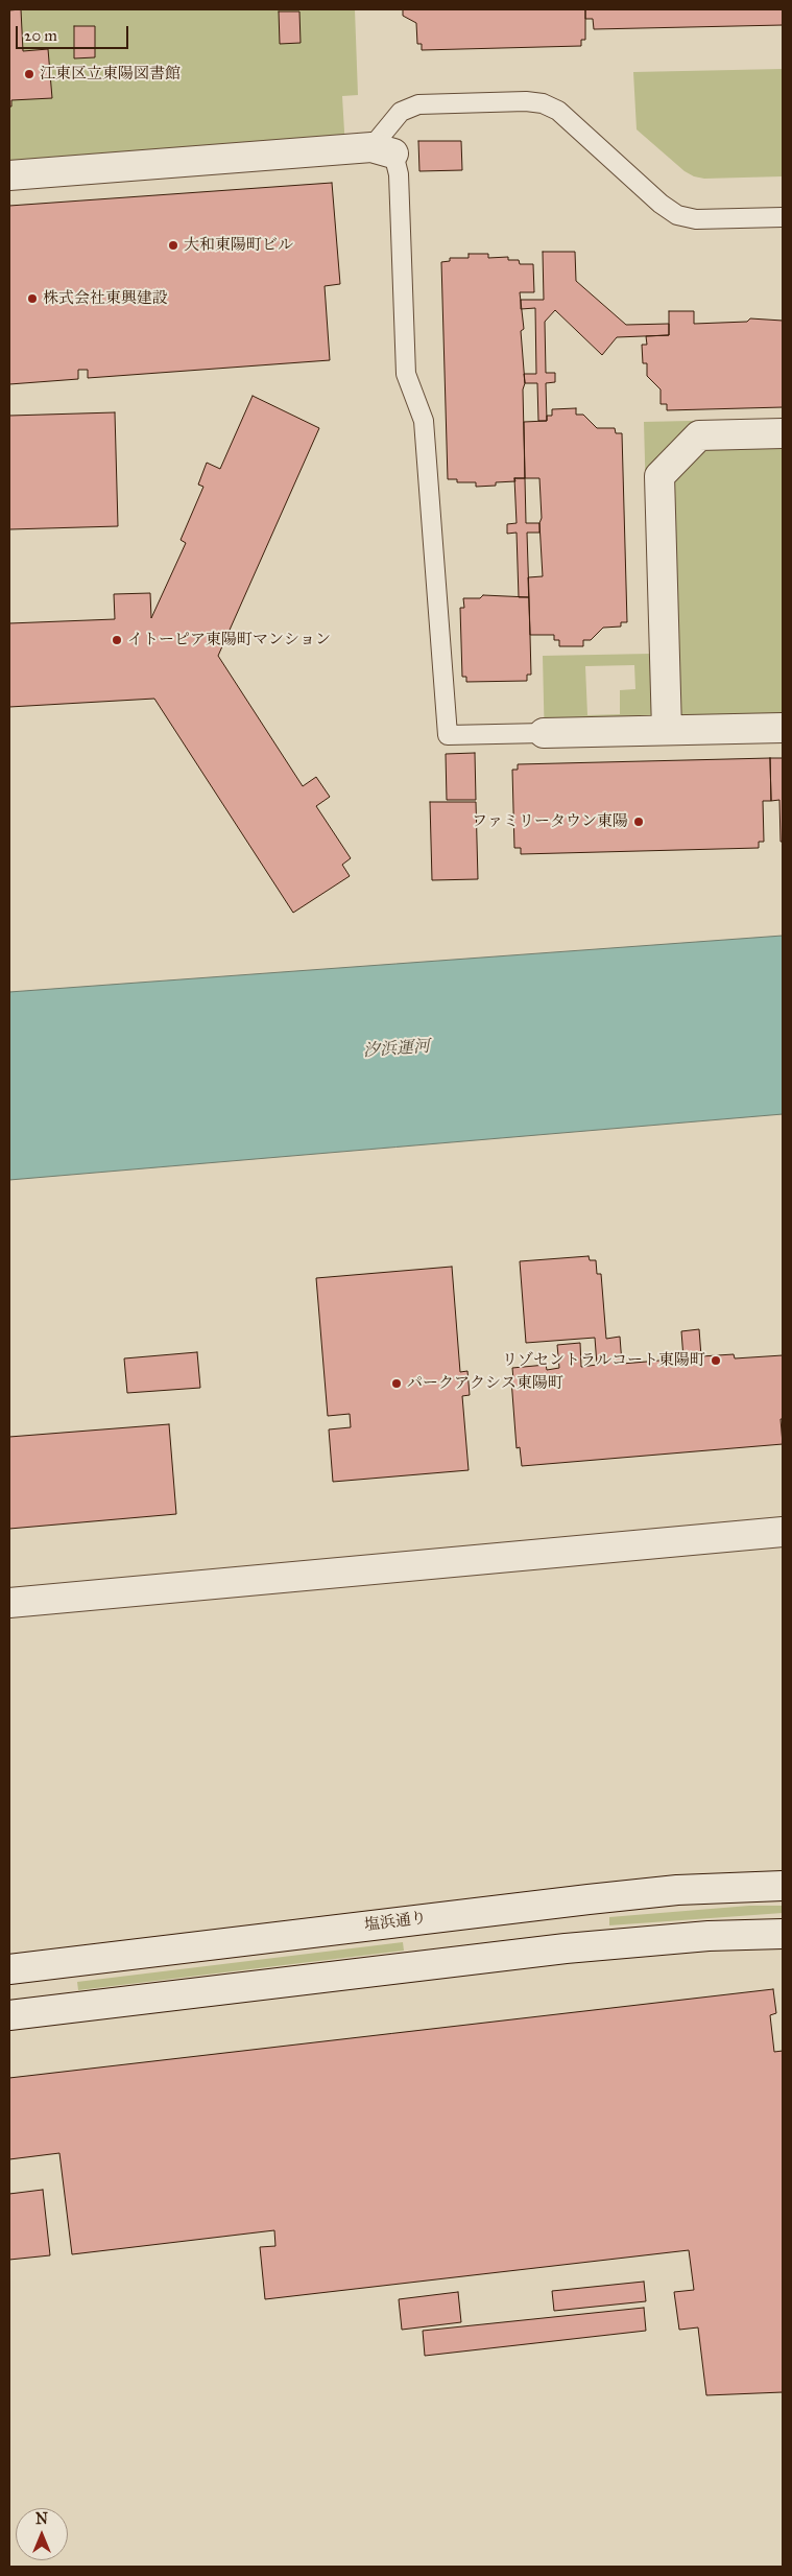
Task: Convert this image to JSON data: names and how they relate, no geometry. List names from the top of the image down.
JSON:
{
  "streets": {
    "street": ["塩浜通り"]
  },
  "water": ["汐浜運河"],
  "places": [
    "江東区立東陽図書館",
    "大和東陽町ビル",
    "株式会社東興建設",
    "イトーピア東陽町マンション",
    "ファミリータウン東陽",
    "リゾセントラルコート東陽町",
    "パークアクシス東陽町"
  ],
  "scale_bar": "20 m",
  "north": "top"
}
